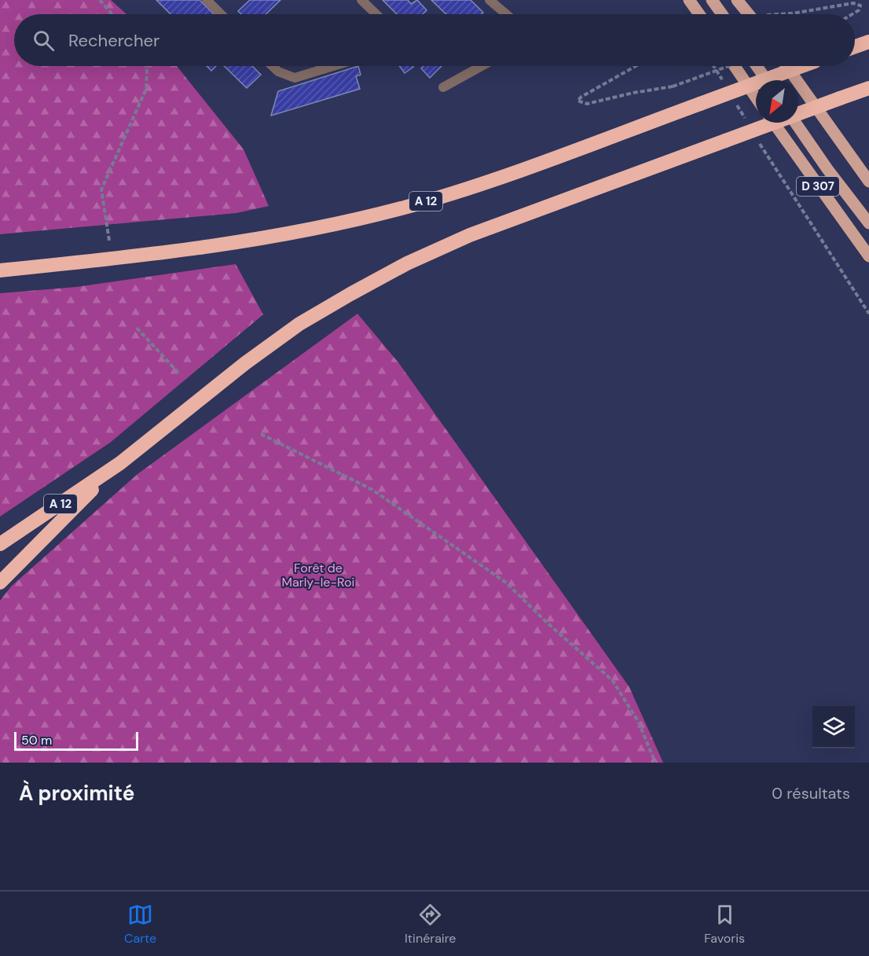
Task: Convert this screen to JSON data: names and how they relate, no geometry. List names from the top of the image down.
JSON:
{
  "streets": {
    "highway": ["A 12"],
    "main road": ["D 307"]
  },
  "parks": ["Forêt de Marly-le-Roi"],
  "scale_bar": "50 m",
  "north": "bottom left",
  "page": {
    "search": "Rechercher",
    "scale": "50 m",
    "heading": ["À proximité", "0 résultats"],
    "nav": ["Carte", "Itinéraire", "Favoris"]
  }
}
